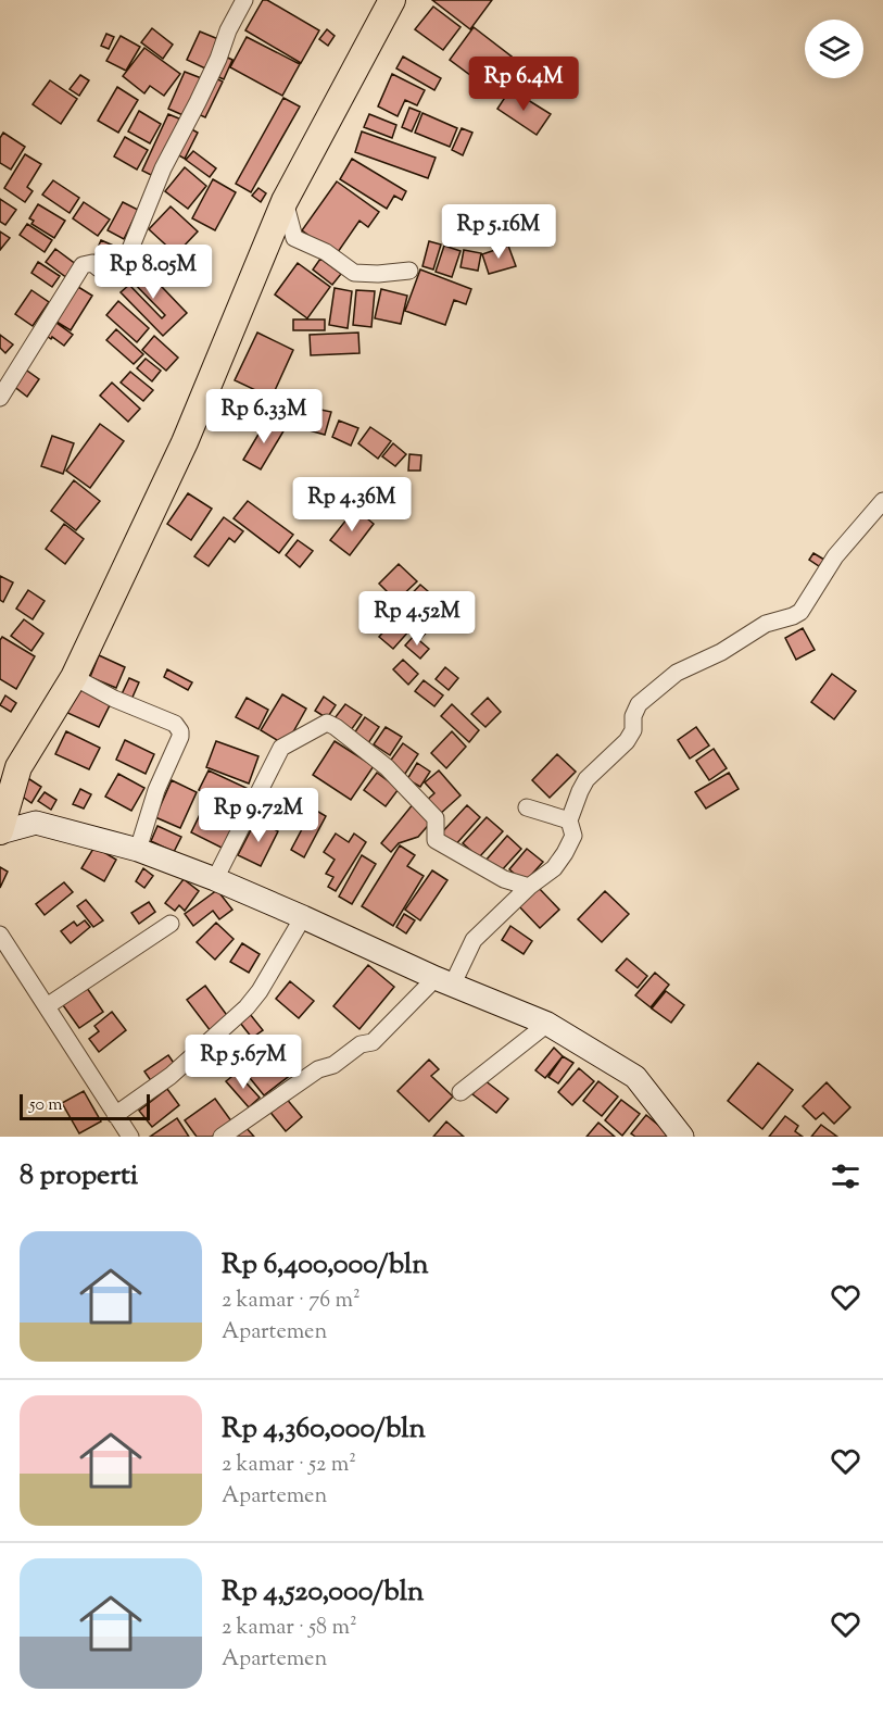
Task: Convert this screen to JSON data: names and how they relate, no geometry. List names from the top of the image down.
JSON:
{
  "scale_bar": "50 m",
  "page": {
    "price": [
      "Rp 6.4M",
      "Rp 5.16M",
      "Rp 8.05M",
      "Rp 6.33M",
      "Rp 4.36M",
      "Rp 4.52M",
      "Rp 9.72M",
      "Rp 5.67M"
    ],
    "scale": "50 m",
    "heading": "8 properti",
    "list": [
      {
        "name": "Rp 6,400,000/bln",
        "note": "2 kamar · 76 m² · Apartemen"
      },
      {
        "name": "Rp 4,360,000/bln",
        "note": "2 kamar · 52 m² · Apartemen"
      },
      {
        "name": "Rp 4,520,000/bln",
        "note": "2 kamar · 58 m² · Apartemen"
      }
    ]
  }
}
